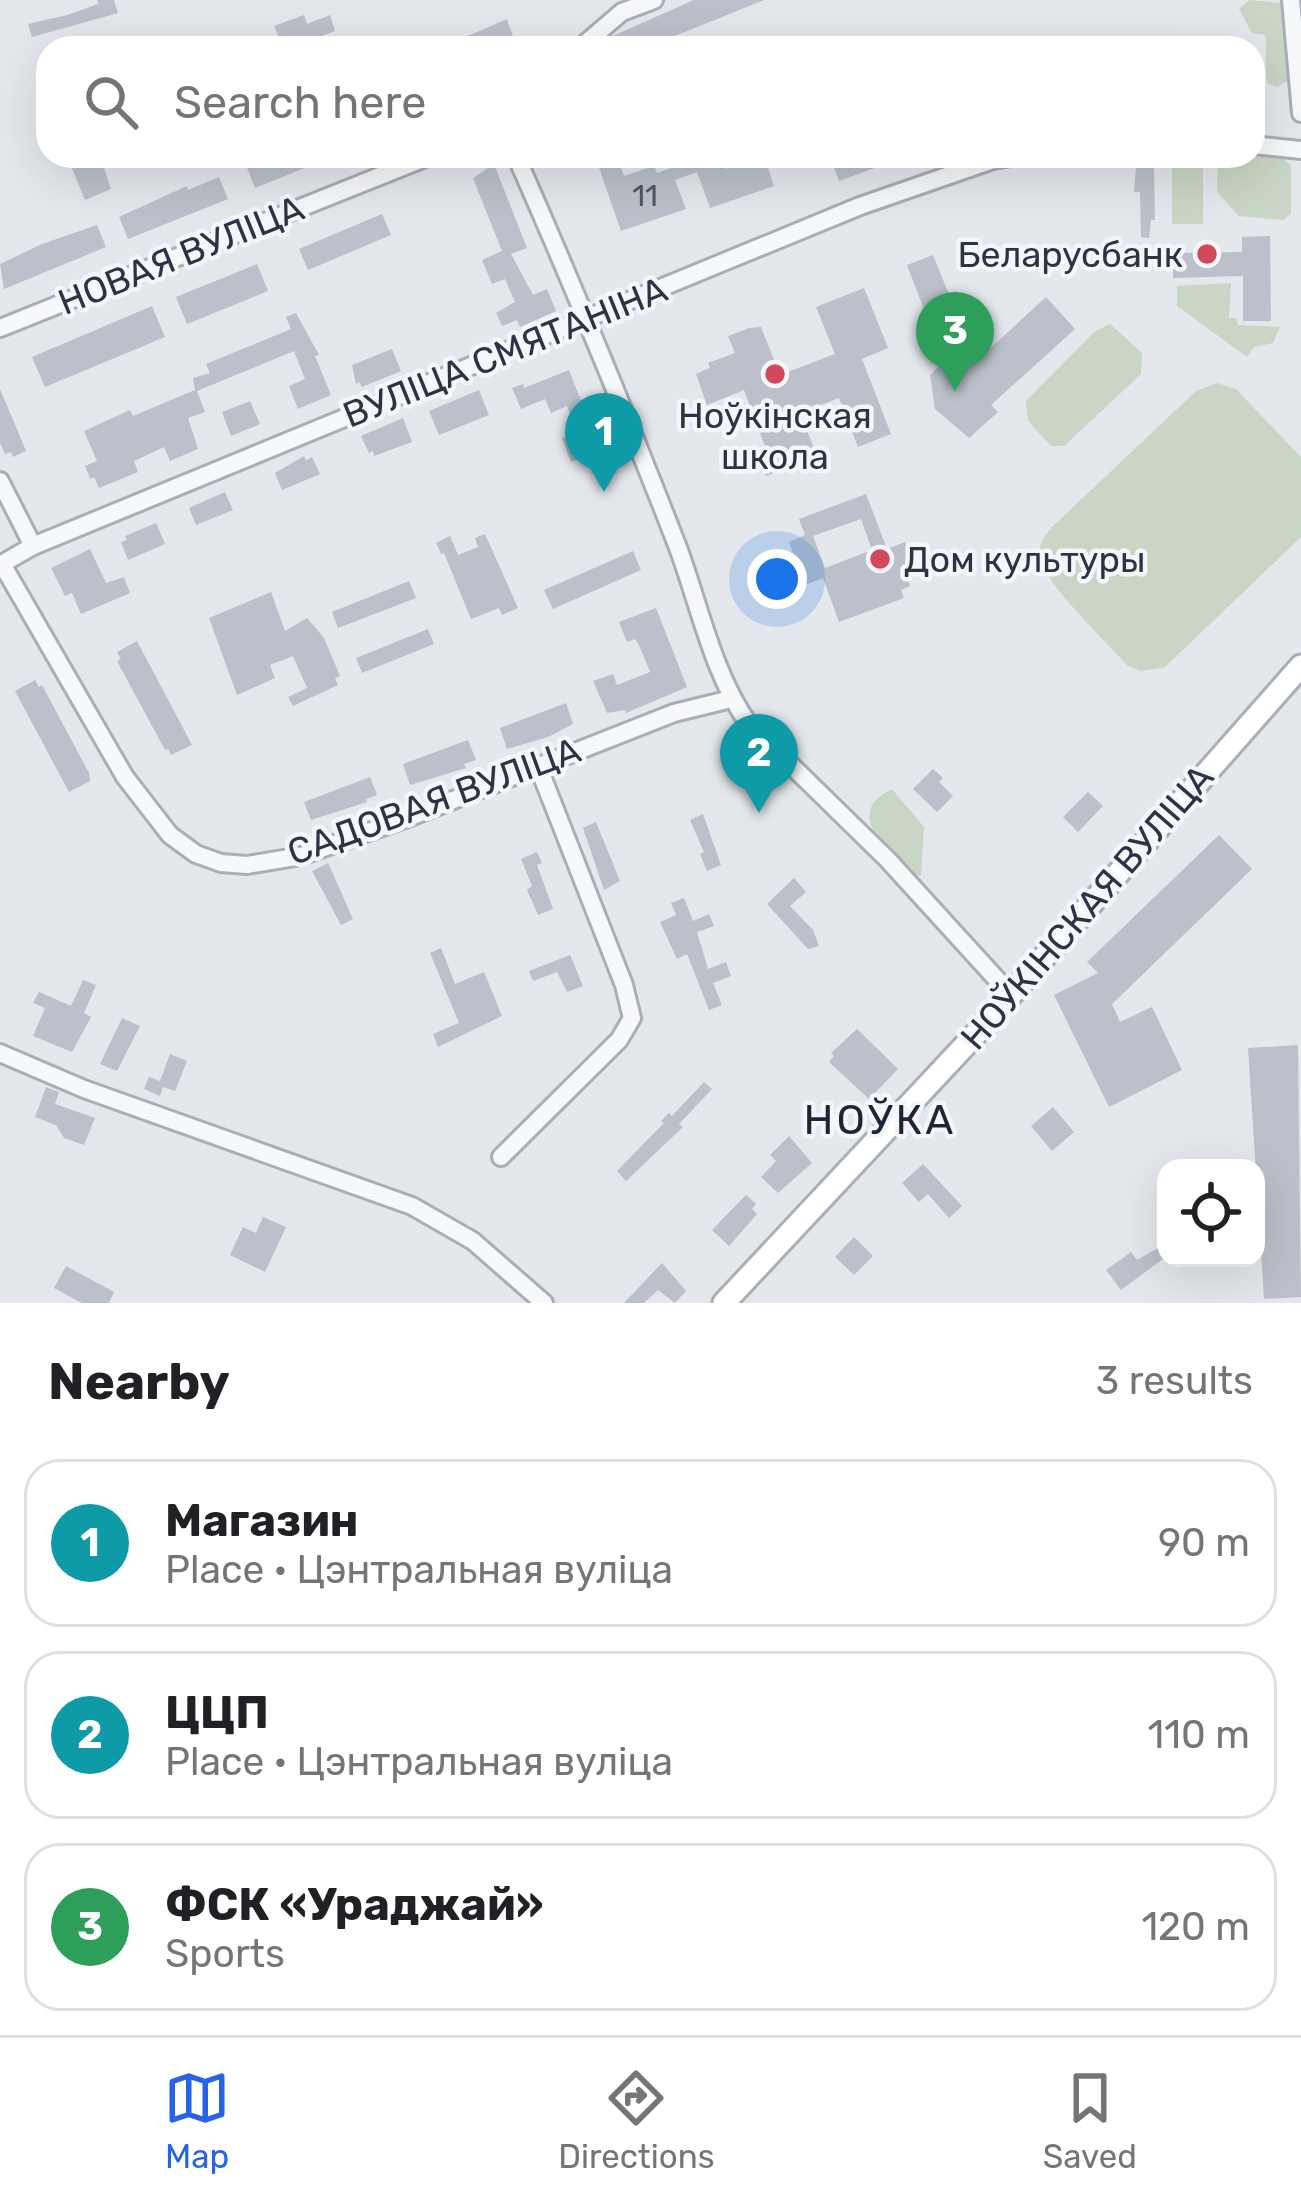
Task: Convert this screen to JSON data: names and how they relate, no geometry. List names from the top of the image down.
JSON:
{
  "streets": {
    "main road": ["НОЎКІНСКАЯ ВУЛІЦА"],
    "street": ["НОВАЯ ВУЛІЦА", "ВУЛІЦА СМЯТАНІНА", "САДОВАЯ ВУЛІЦА"]
  },
  "crossings": [
    ["ВУЛІЦА СМЯТАНІНА", "САДОВАЯ ВУЛІЦА"]
  ],
  "districts": ["НОЎКА"],
  "places": ["Беларусбанк", "Ноўкінская школа", "Дом культуры"],
  "house_numbers": ["11"],
  "page": {
    "search": "Search here",
    "pins": ["3", "1", "2"],
    "heading": ["Nearby", "3 results"],
    "list": [
      {
        "mark": "1",
        "name": "Магазин",
        "note": "Place · Цэнтральная вуліца",
        "value": "90 m"
      },
      {
        "mark": "2",
        "name": "ЦЦП",
        "note": "Place · Цэнтральная вуліца",
        "value": "110 m"
      },
      {
        "mark": "3",
        "name": "ФСК «Ураджай»",
        "note": "Sports",
        "value": "120 m"
      }
    ],
    "nav": ["Map", "Directions", "Saved"]
  }
}
